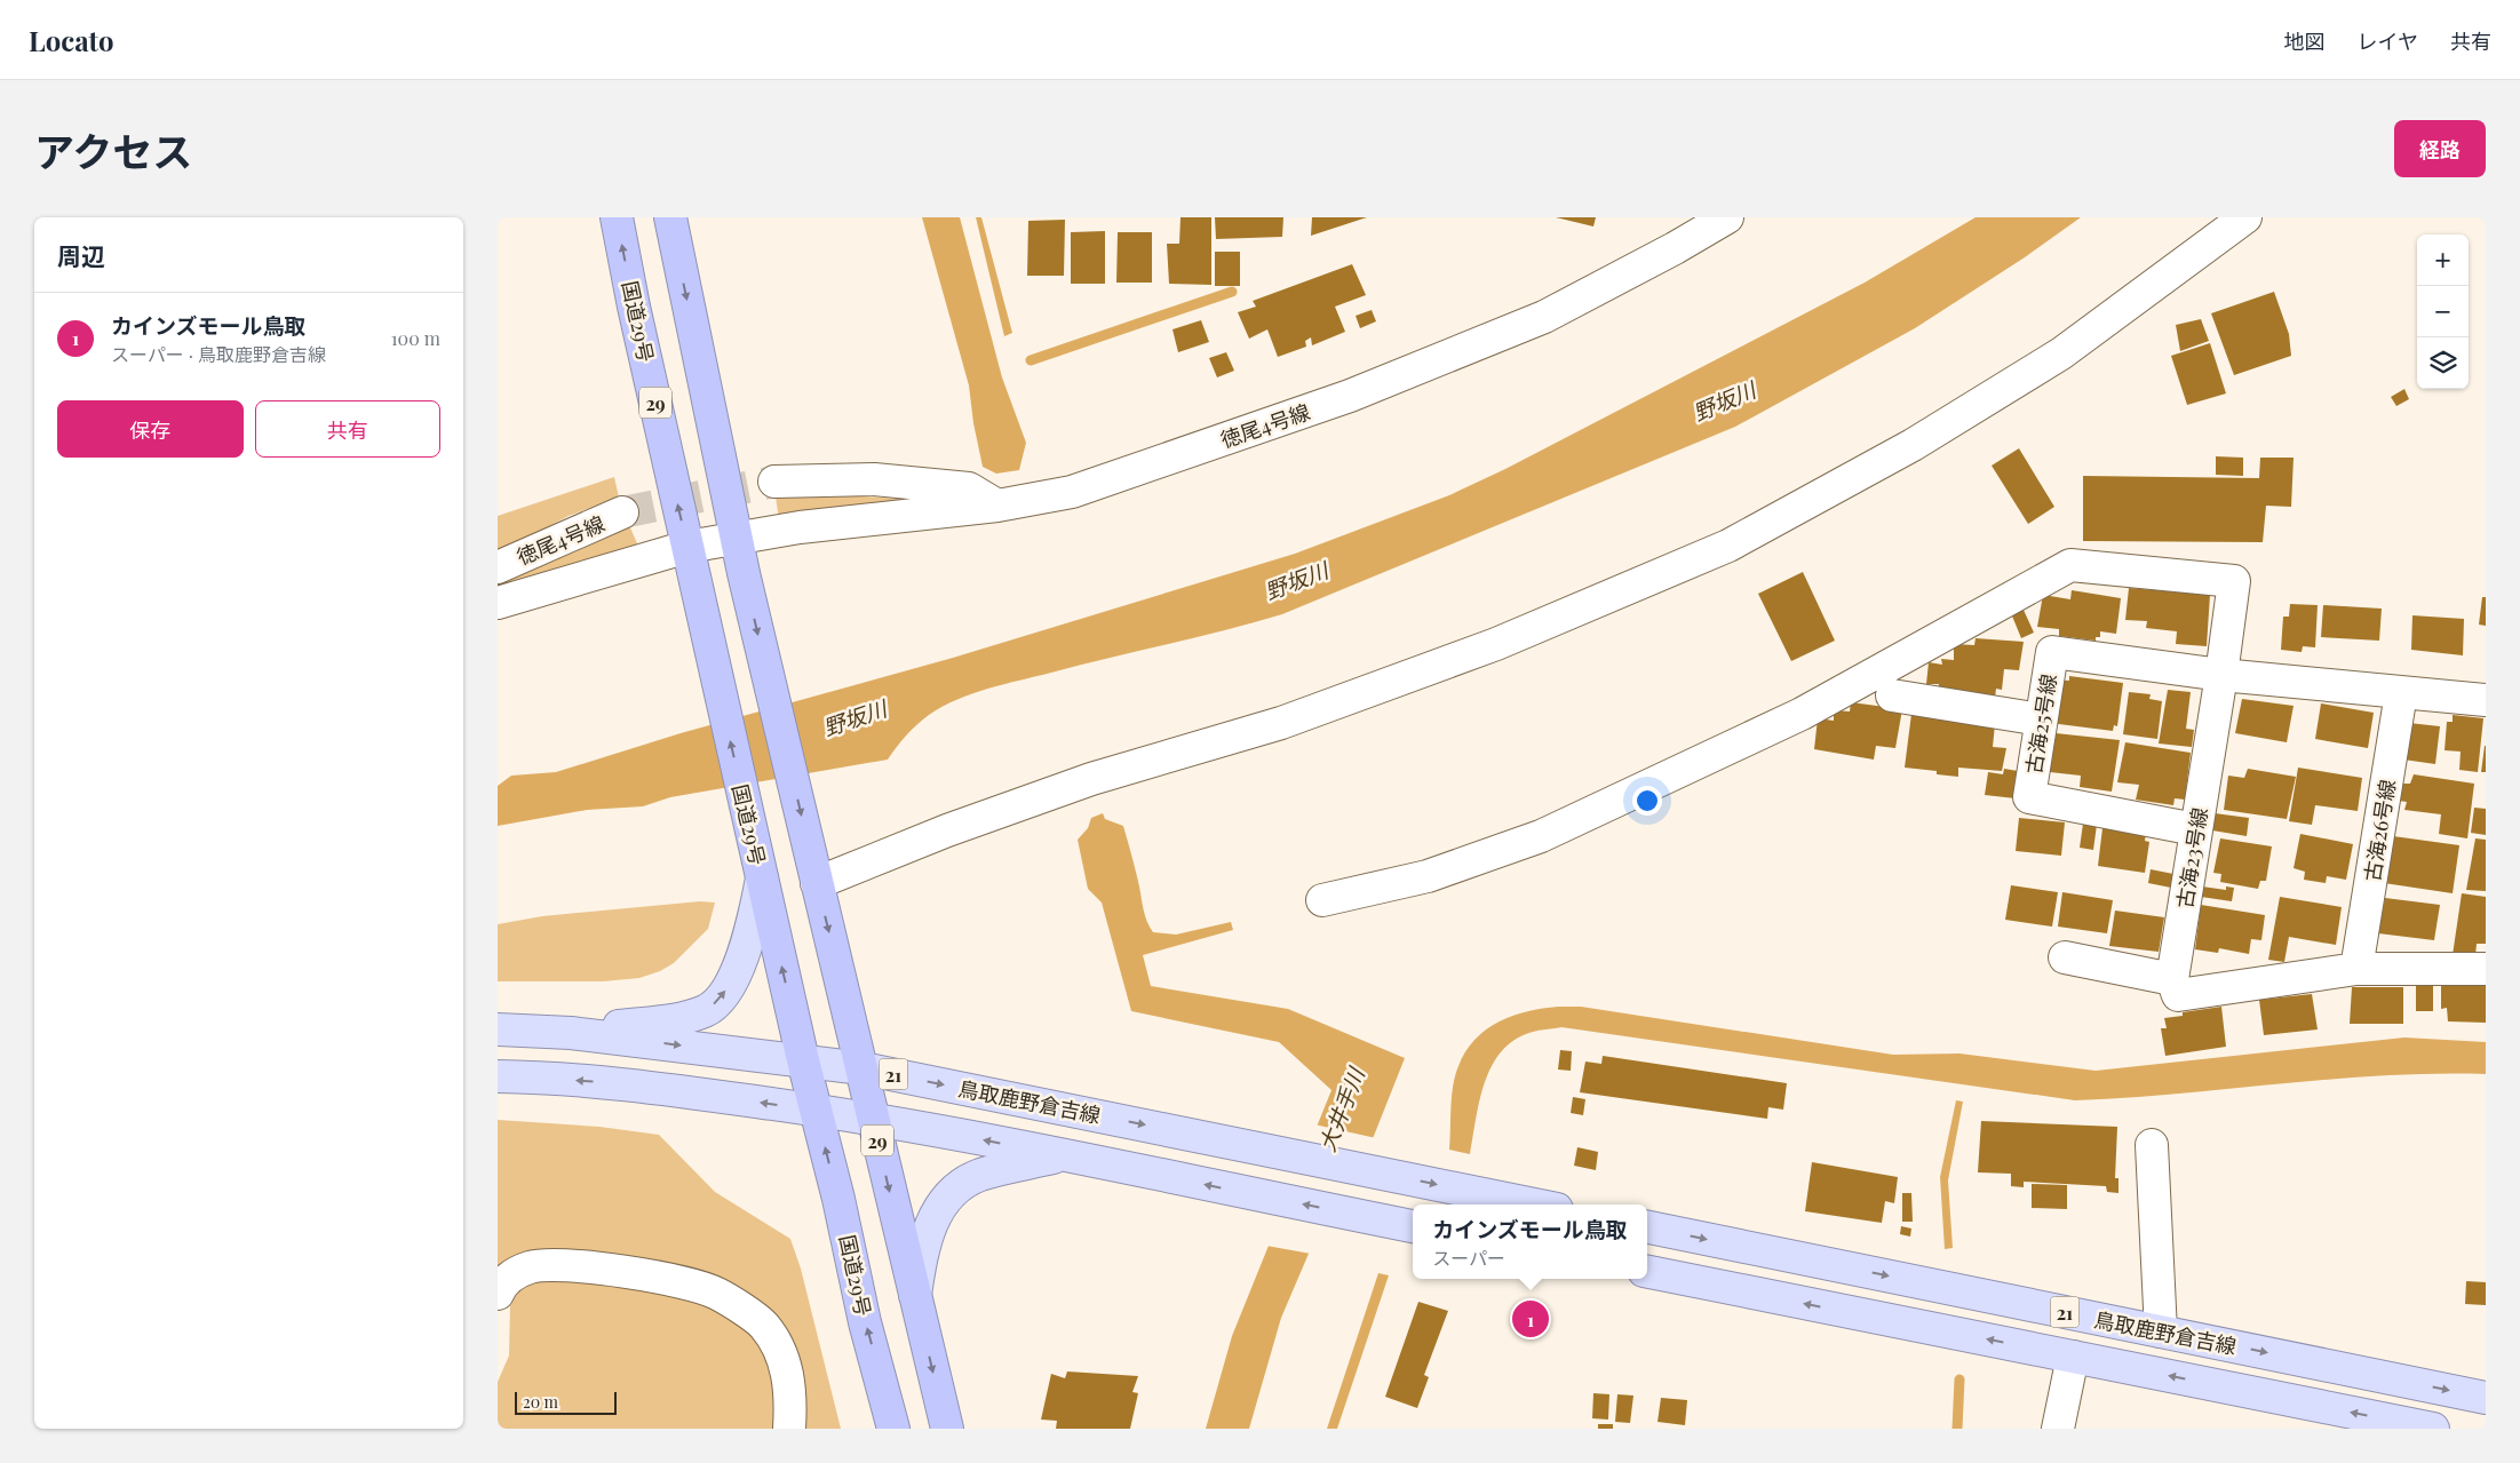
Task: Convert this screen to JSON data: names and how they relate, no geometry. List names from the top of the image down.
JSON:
{
  "streets": {
    "highway": ["国道29号", "29"],
    "main road": ["21", "鳥取鹿野倉吉線"],
    "street": [
      "徳尾4号線",
      "古海25号線",
      "古海26号線",
      "古海23号線"
    ]
  },
  "crossings": [
    ["国道29号", "徳尾4号線"],
    ["国道29号", "鳥取鹿野倉吉線"],
    ["29", "徳尾4号線"],
    ["29", "鳥取鹿野倉吉線"],
    ["古海25号線", "古海23号線"]
  ],
  "water": ["野坂川", "大井手川"],
  "scale_bar": "20 m",
  "page": {
    "header": "Locato",
    "nav": ["地図", "レイヤ", "共有"],
    "title": "アクセス",
    "buttons": [
      "経路",
      ["保存", "共有"]
    ],
    "heading": "周辺",
    "map_buttons": ["+", "−"],
    "list": [
      {
        "mark": "1",
        "name": "カインズモール鳥取",
        "note": "スーパー · 鳥取鹿野倉吉線",
        "value": "100 m"
      }
    ],
    "popup": ["カインズモール鳥取", "スーパー"],
    "pins": "1",
    "scale": "20 m"
  }
}
